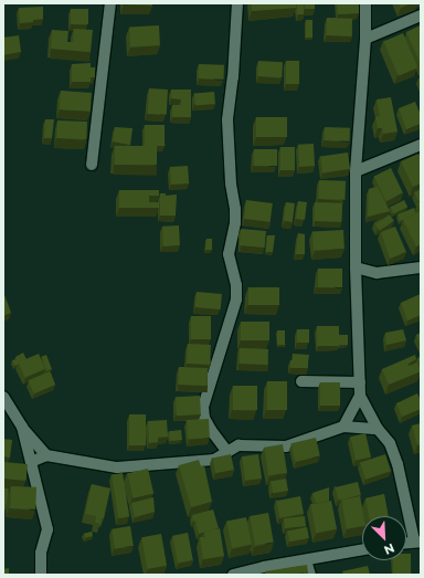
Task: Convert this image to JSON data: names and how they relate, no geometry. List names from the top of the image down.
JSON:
{
  "north": "bottom right"
}
